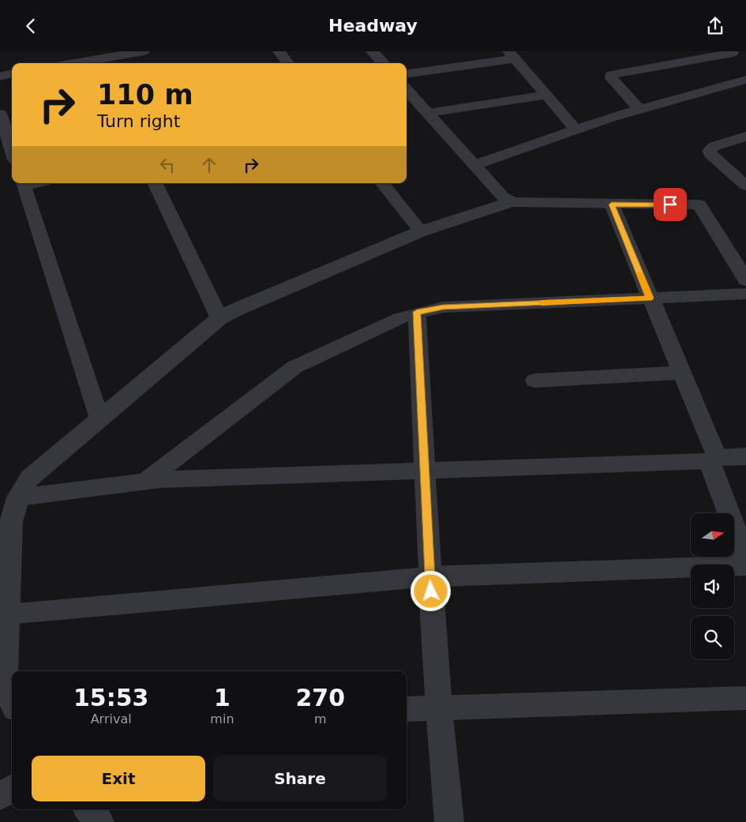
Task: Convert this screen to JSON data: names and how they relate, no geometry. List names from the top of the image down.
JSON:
{
  "north": "right",
  "page": {
    "header": "Headway",
    "turn": ["110 m", "Turn right"],
    "eta": [
      "15:53",
      "Arrival",
      "1",
      "min",
      "270",
      "m"
    ],
    "buttons": ["Exit", "Share"]
  }
}
